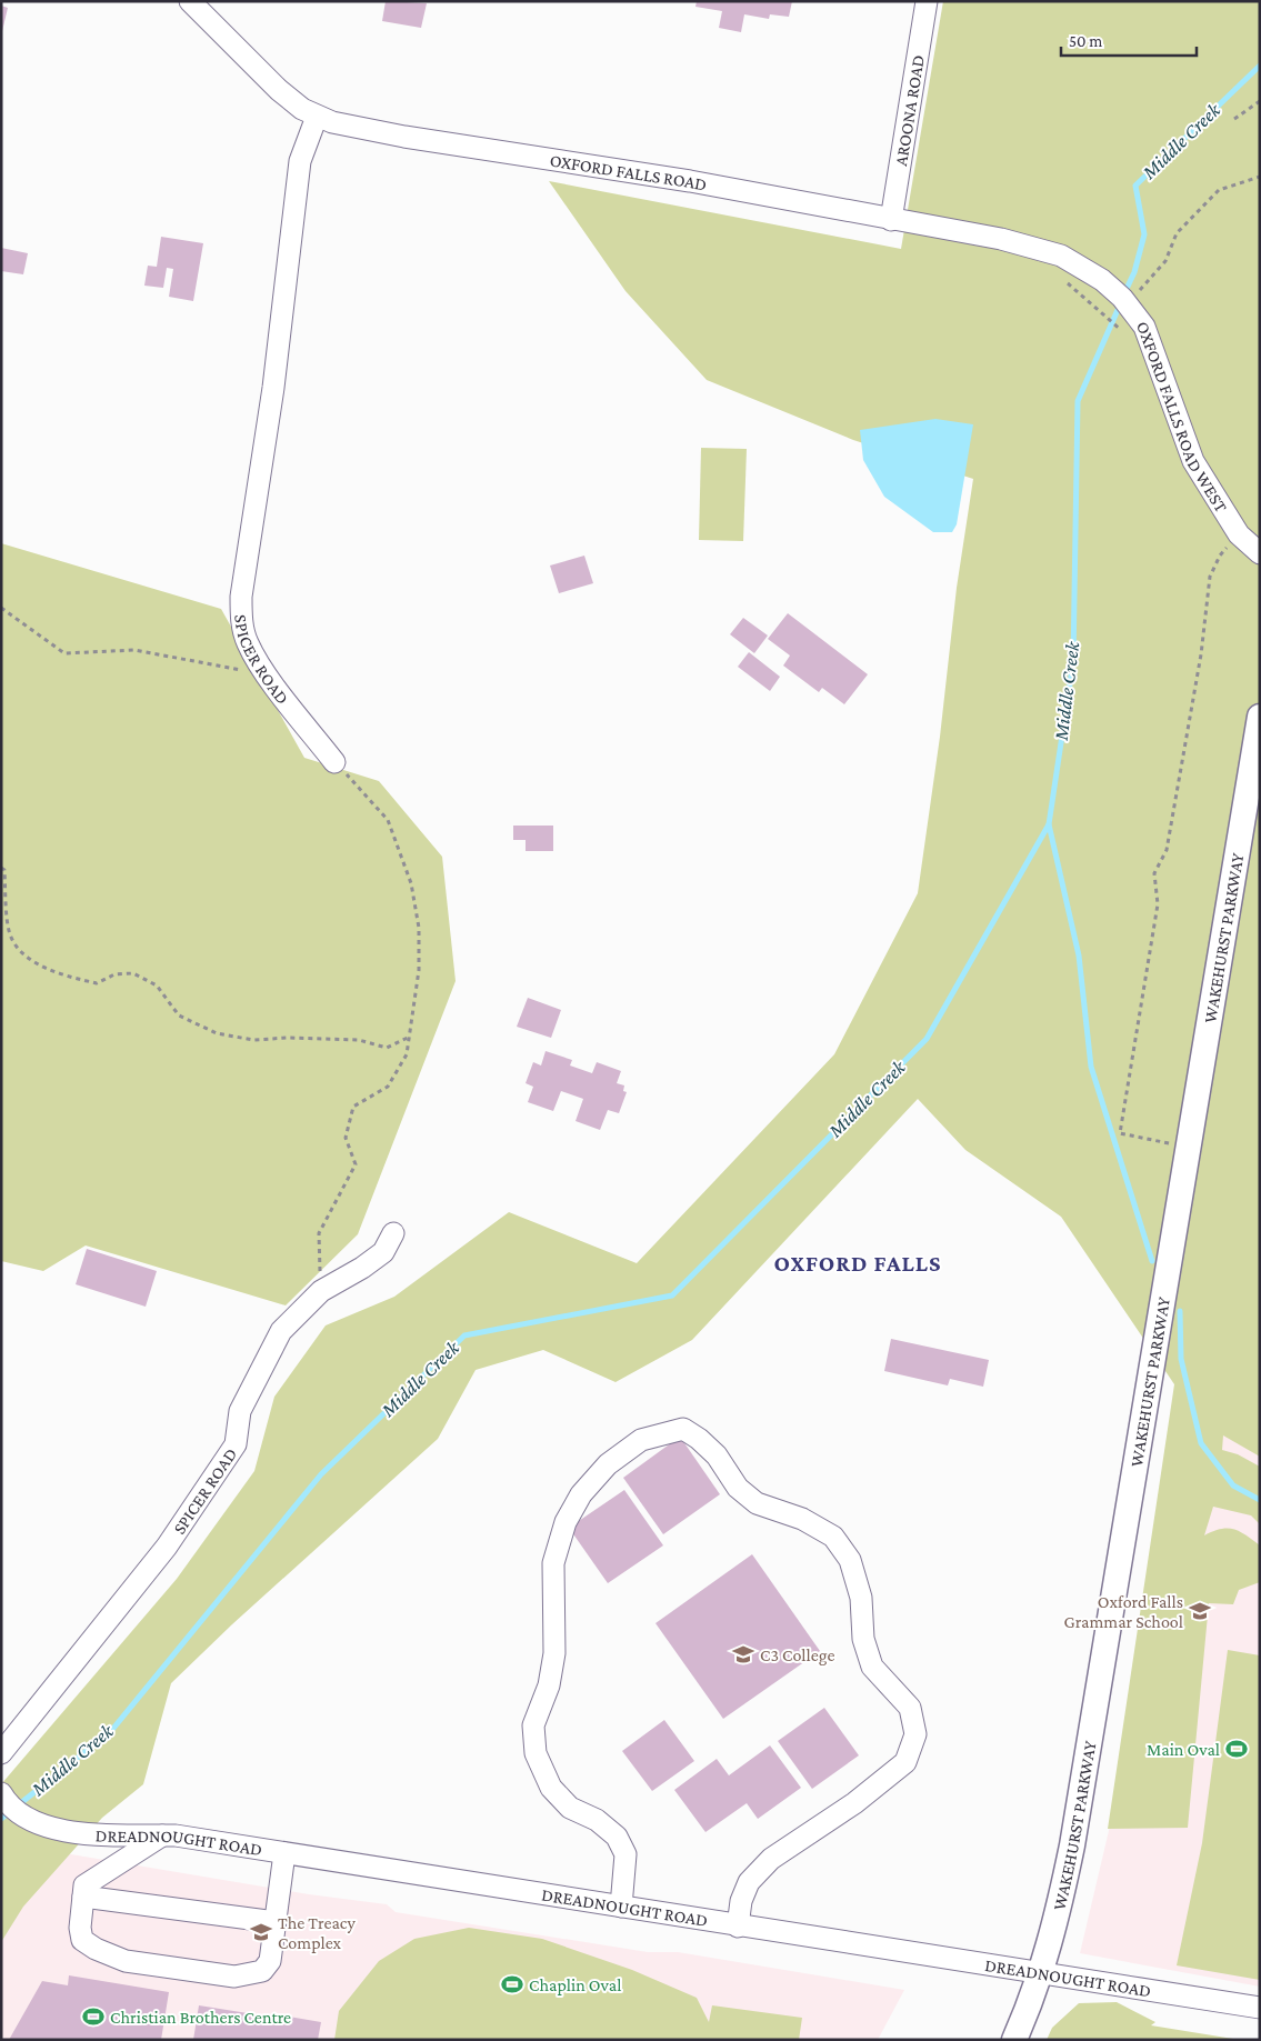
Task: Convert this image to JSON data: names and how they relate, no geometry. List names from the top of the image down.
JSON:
{
  "streets": {
    "main road": ["WAKEHURST PARKWAY"],
    "street": [
      "AROONA ROAD",
      "OXFORD FALLS ROAD",
      "OXFORD FALLS ROAD WEST",
      "SPICER ROAD",
      "DREADNOUGHT ROAD"
    ]
  },
  "crossings": [
    ["AROONA ROAD", "OXFORD FALLS ROAD"],
    ["OXFORD FALLS ROAD", "OXFORD FALLS ROAD WEST"],
    ["OXFORD FALLS ROAD", "SPICER ROAD"],
    ["WAKEHURST PARKWAY", "DREADNOUGHT ROAD"]
  ],
  "districts": ["OXFORD FALLS"],
  "water": ["Middle Creek"],
  "places": {
    "school or university": ["Oxford Falls Grammar School", "C3 College", "The Treacy Complex"],
    "sports": ["Main Oval", "Chaplin Oval", "Christian Brothers Centre"]
  },
  "scale_bar": "50 m"
}
